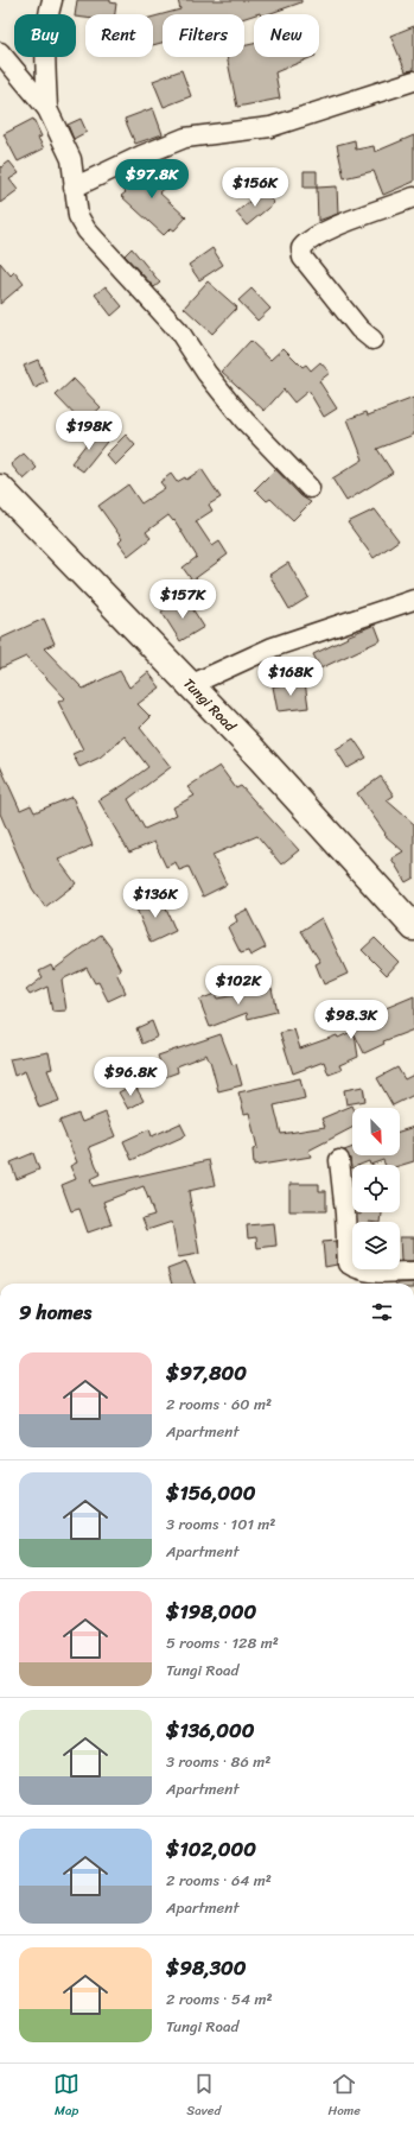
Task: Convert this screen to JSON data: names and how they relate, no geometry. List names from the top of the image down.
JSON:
{
  "streets": {
    "main road": ["Tungi Road"]
  },
  "north": "bottom right",
  "page": {
    "chip": [
      "Buy",
      "Rent",
      "Filters",
      "New"
    ],
    "price": [
      "$97.8K",
      "$156K",
      "$198K",
      "$157K",
      "$168K",
      "$136K",
      "$102K",
      "$98.3K",
      "$96.8K"
    ],
    "heading": "9 homes",
    "list": [
      {
        "name": "$97,800",
        "note": "2 rooms · 60 m² · Apartment"
      },
      {
        "name": "$156,000",
        "note": "3 rooms · 101 m² · Apartment"
      },
      {
        "name": "$198,000",
        "note": "5 rooms · 128 m² · Tungi Road"
      },
      {
        "name": "$136,000",
        "note": "3 rooms · 86 m² · Apartment"
      },
      {
        "name": "$102,000",
        "note": "2 rooms · 64 m² · Apartment"
      },
      {
        "name": "$98,300",
        "note": "2 rooms · 54 m² · Tungi Road"
      }
    ],
    "tabs": ["Map", "Saved", "Home"]
  }
}
